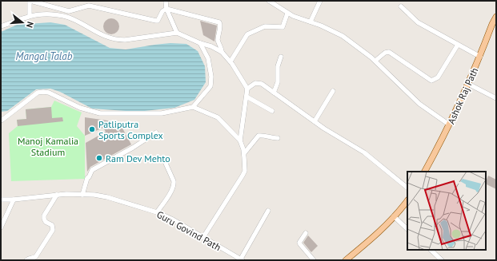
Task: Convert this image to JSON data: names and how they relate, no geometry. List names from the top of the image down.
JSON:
{
  "streets": {
    "main road": ["Ashok Raj Path"],
    "street": ["Guru Govind Path"]
  },
  "water": ["Mangal Talab"],
  "parks": ["Manoj Kamalia Stadium"],
  "places": ["Patliputra Sports Complex", "Ram Dev Mehto"],
  "north": "right"
}
